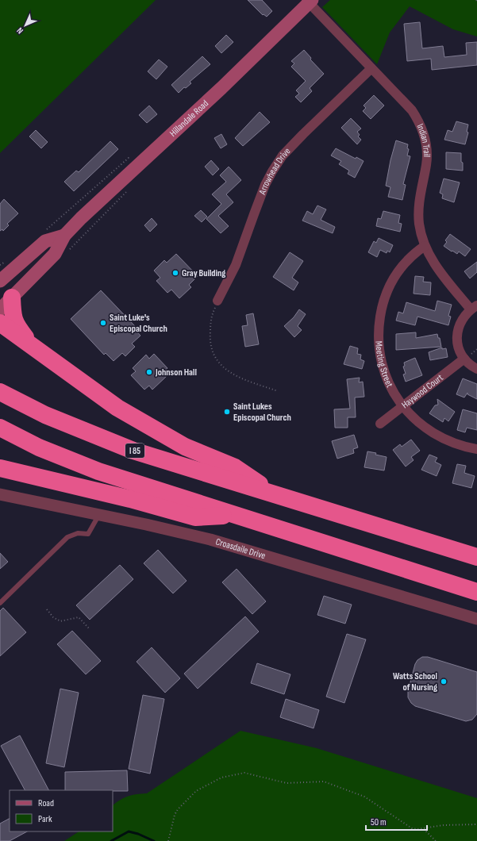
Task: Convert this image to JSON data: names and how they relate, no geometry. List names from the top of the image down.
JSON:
{
  "streets": {
    "highway": ["I 85"],
    "main road": ["Hillandale Road"],
    "street": [
      "Indian Trail",
      "Arrowhead Drive",
      "Meeting Street",
      "Haywood Court",
      "Croasdaile Drive"
    ]
  },
  "crossings": [
    ["Hillandale Road", "Indian Trail"],
    ["Indian Trail", "Arrowhead Drive"],
    ["Indian Trail", "Meeting Street"],
    ["Indian Trail", "Haywood Court"],
    ["Meeting Street", "Haywood Court"]
  ],
  "places": [
    "Gray Building",
    "Saint Luke's Episcopal Church",
    "Johnson Hall",
    "Saint Lukes Episcopal Church",
    "Watts School of Nursing"
  ],
  "legend": ["Road", "Park"],
  "scale_bar": "50 m",
  "north": "bottom left"
}
